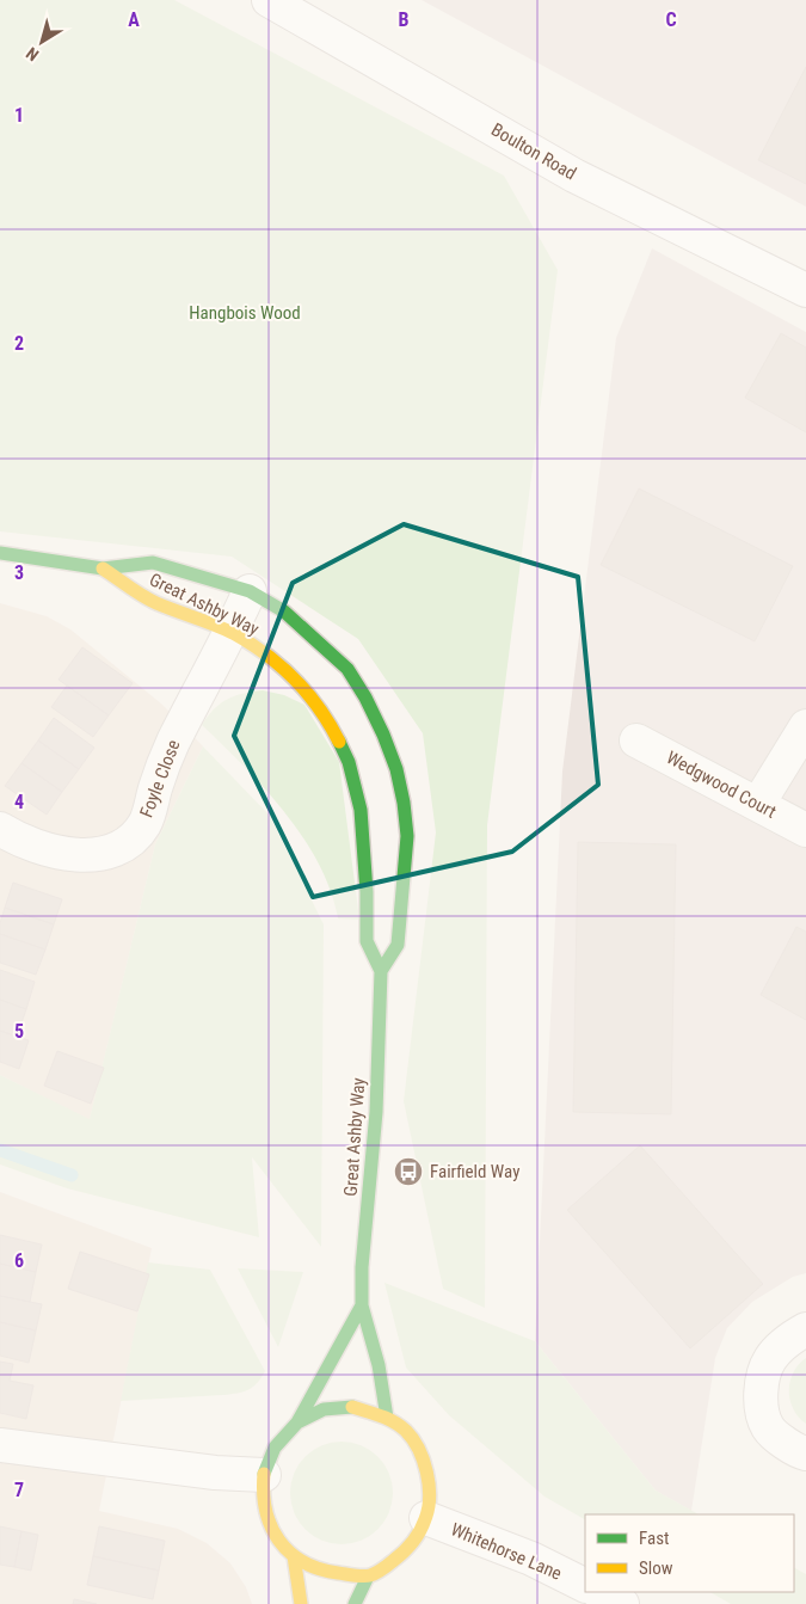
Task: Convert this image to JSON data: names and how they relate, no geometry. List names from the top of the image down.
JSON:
{
  "streets": {
    "street": [
      "Boulton Road",
      "Great Ashby Way",
      "Foyle Close",
      "Wedgwood Court",
      "Whitehorse Lane"
    ]
  },
  "crossings": [
    ["Great Ashby Way", "Foyle Close"],
    ["Great Ashby Way", "Whitehorse Lane"]
  ],
  "parks": ["Hangbois Wood"],
  "places": {
    "bus stop": ["Fairfield Way"]
  },
  "legend": ["Fast", "Slow"],
  "north": "bottom left",
  "grid": {
    "columns": ["A", "B", "C"],
    "rows": [
      "1",
      "2",
      "3",
      "4",
      "5",
      "6",
      "7"
    ]
  }
}
